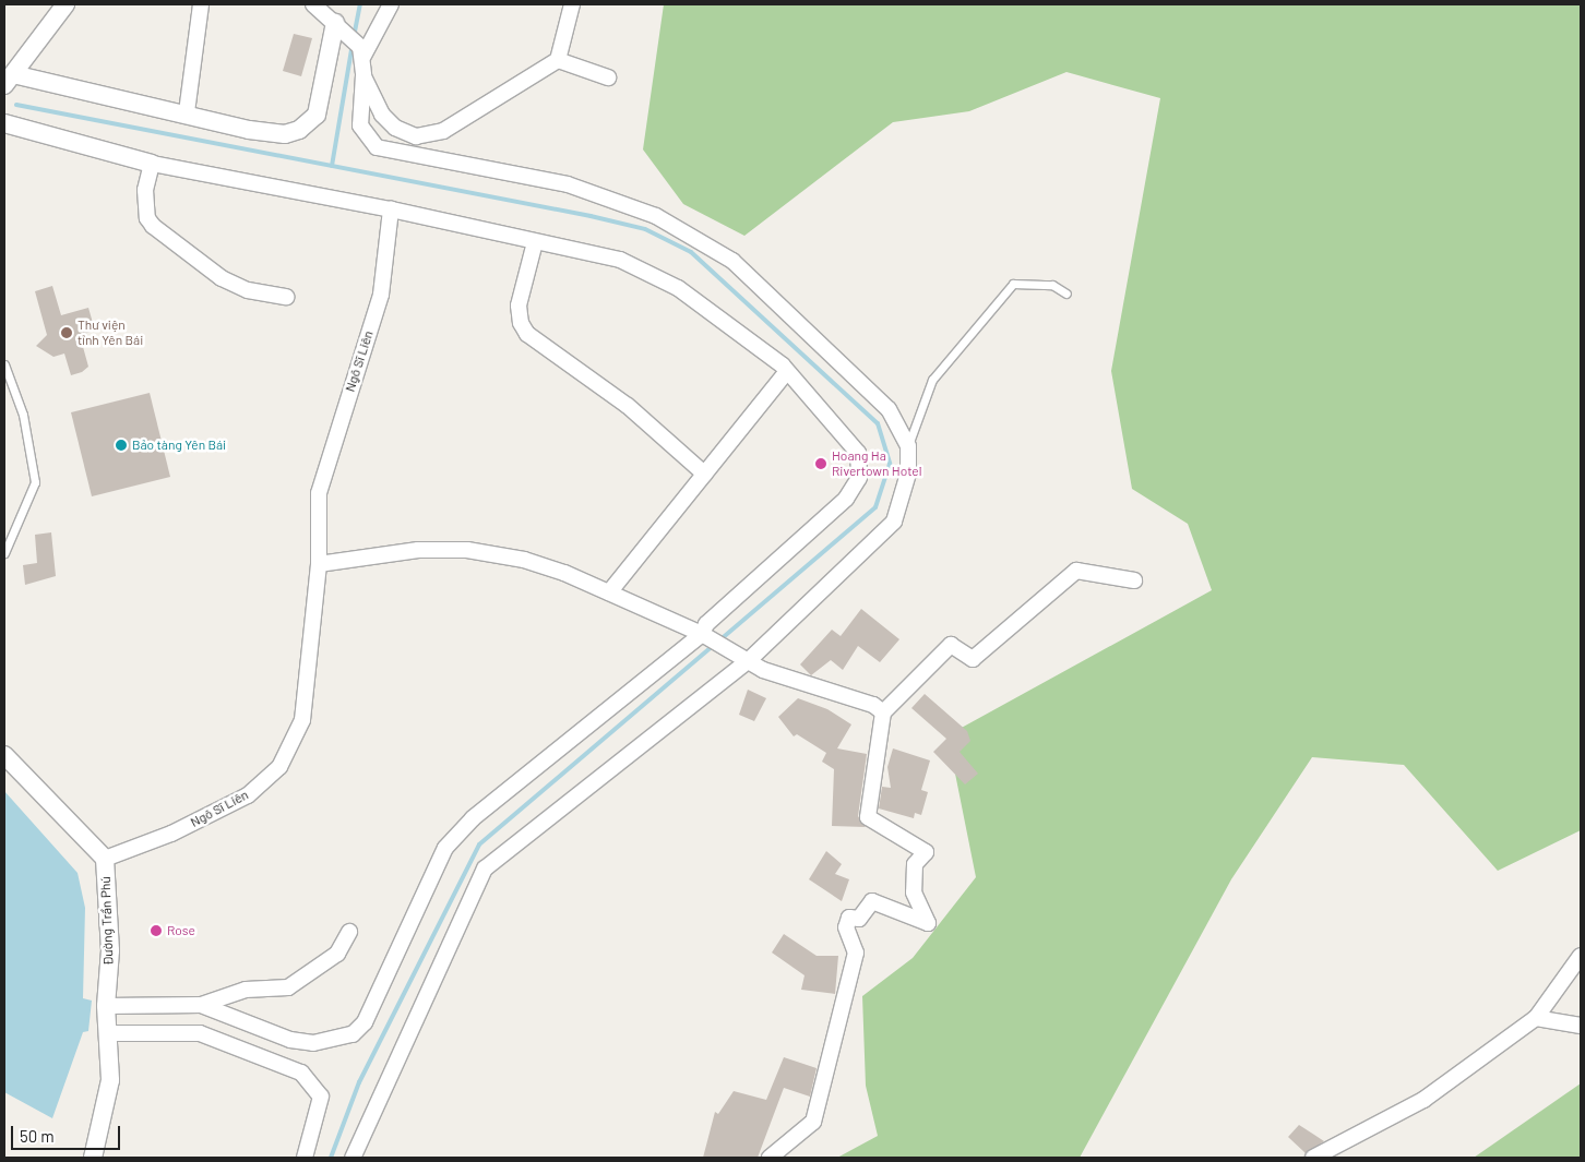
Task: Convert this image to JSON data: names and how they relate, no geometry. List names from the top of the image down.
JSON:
{
  "streets": {
    "street": ["Ngô Sĩ Liên", "Đường Trần Phú"]
  },
  "crossings": [
    ["Ngô Sĩ Liên", "Đường Trần Phú"]
  ],
  "places": [
    "Thư viện tỉnh Yên Bái",
    "Bảo tàng Yên Bái",
    "Hoang Ha Rivertown Hotel",
    "Rose"
  ],
  "scale_bar": "50 m"
}
